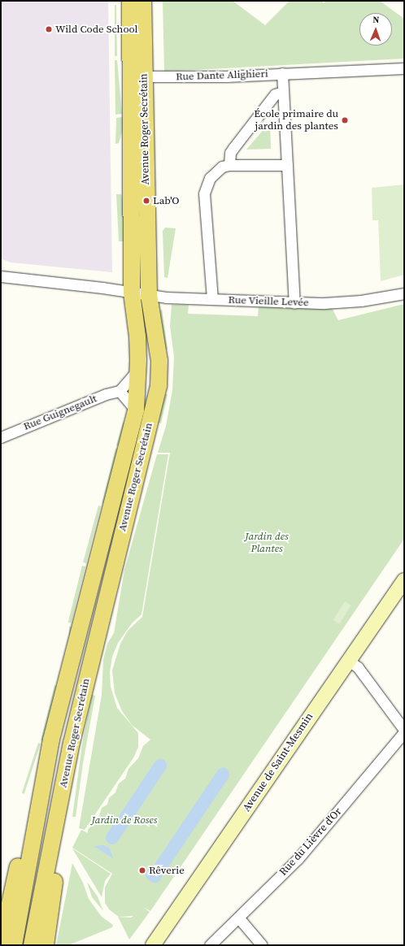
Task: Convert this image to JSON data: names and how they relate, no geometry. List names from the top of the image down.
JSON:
{
  "streets": {
    "main road": ["Avenue Roger Secrétain"],
    "street": [
      "Rue Dante Alighieri",
      "Rue Vieille Levée",
      "Rue Guignegault",
      "Avenue de Saint-Mesmin",
      "Rue du Lièvre d'Or"
    ]
  },
  "crossings": [
    ["Rue Dante Alighieri", "Avenue Roger Secrétain"],
    ["Rue Dante Alighieri", "Rue Vieille Levée"],
    ["Avenue Roger Secrétain", "Rue Vieille Levée"]
  ],
  "parks": ["Jardin des Plantes", "Jardin de Roses"],
  "places": [
    "Wild Code School",
    "École primaire du jardin des plantes",
    "Lab'O",
    "Rêverie"
  ],
  "north": "top"
}
